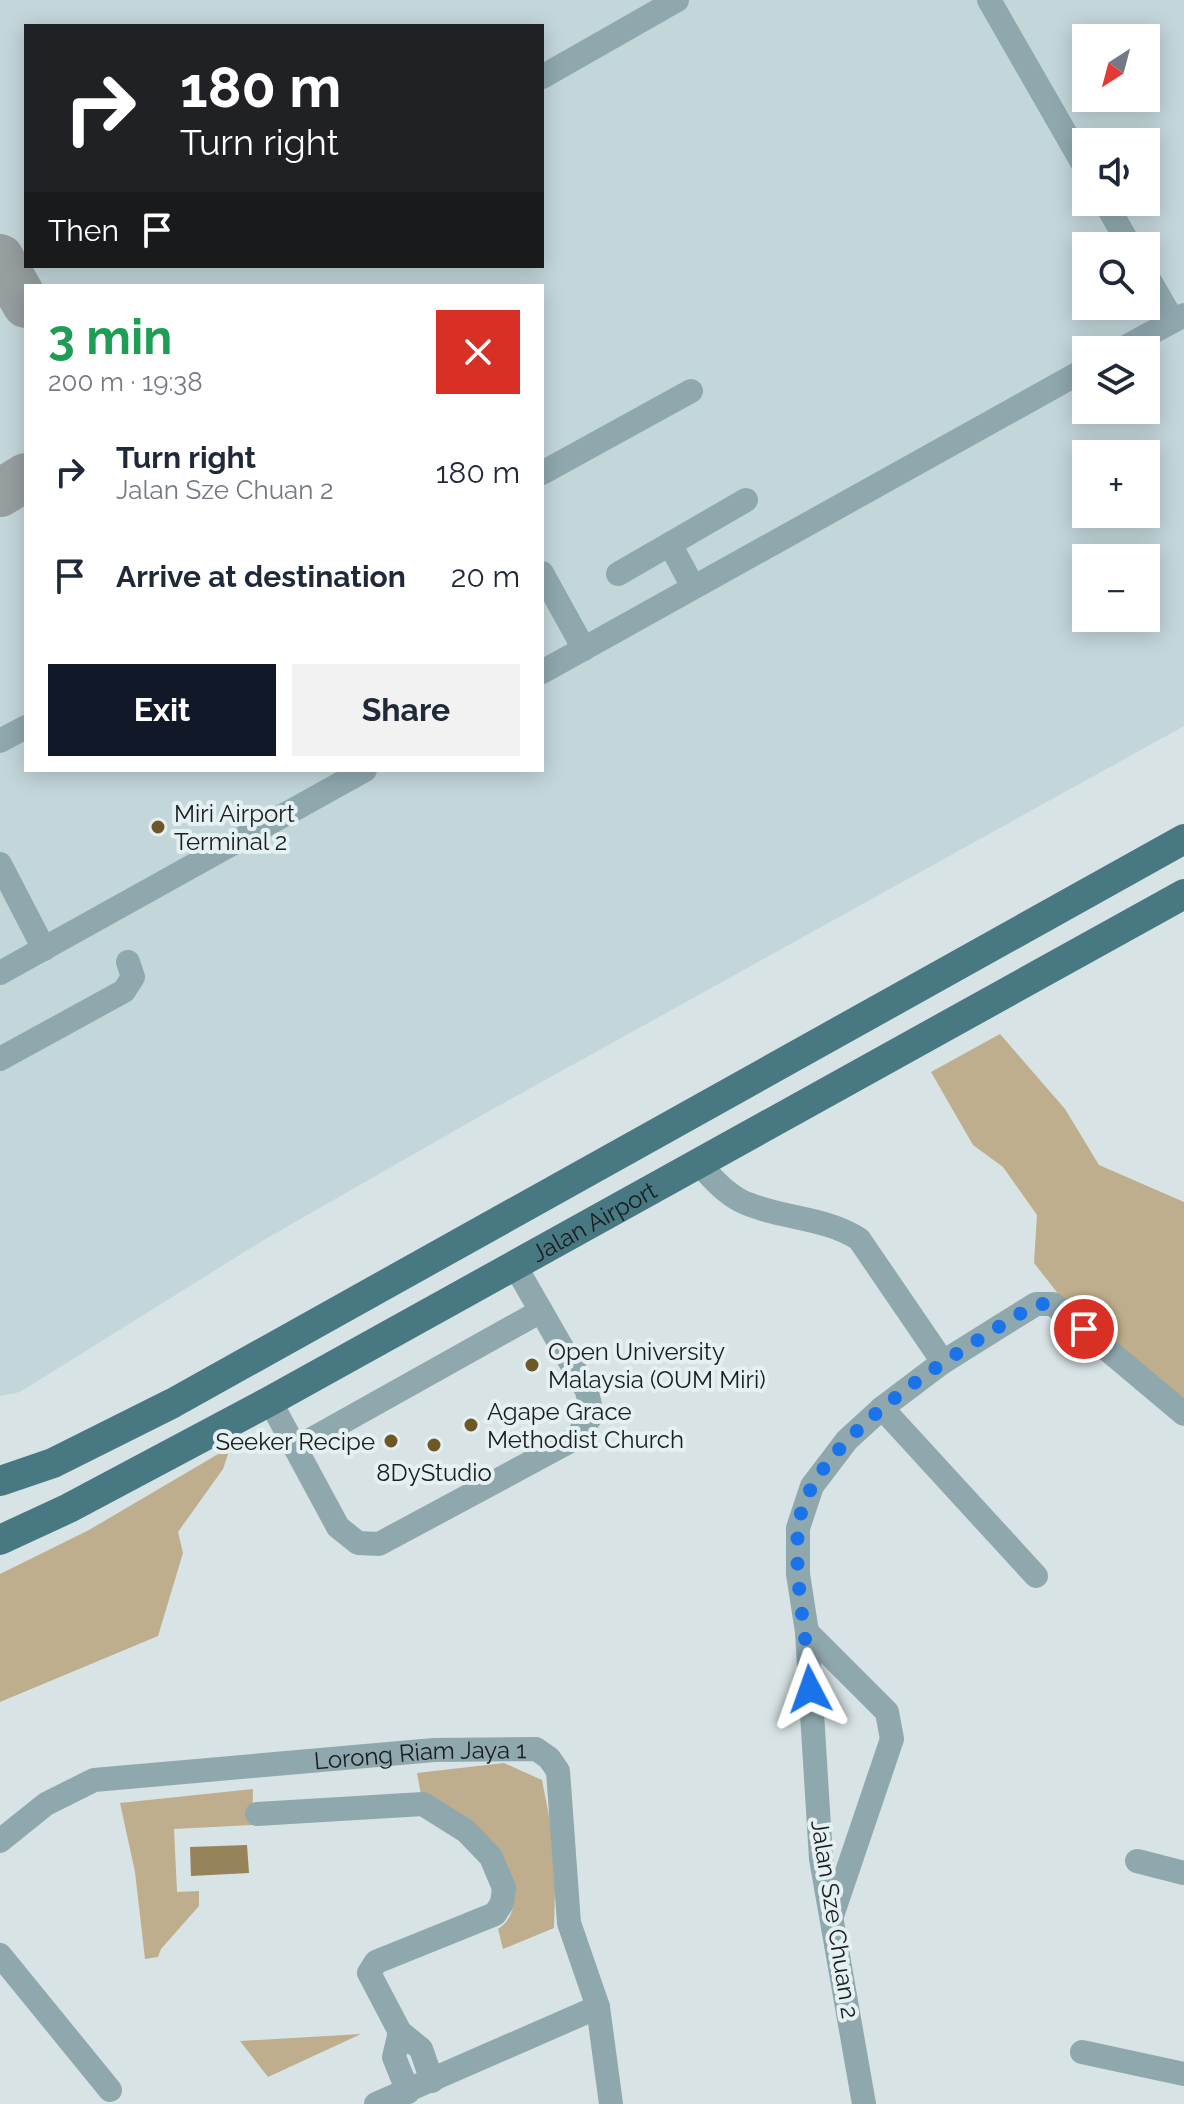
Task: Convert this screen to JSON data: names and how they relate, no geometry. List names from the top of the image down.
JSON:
{
  "streets": {
    "main road": ["Jalan Airport"],
    "street": ["Lorong Riam Jaya 1", "Jalan Sze Chuan 2"]
  },
  "places": [
    "Miri Airport Terminal 2",
    "Open University Malaysia (OUM Miri)",
    "Agape Grace Methodist Church",
    "Seeker Recipe",
    "8DyStudio"
  ],
  "north": "bottom left",
  "page": {
    "map_buttons": ["+", "−"],
    "turn": ["180 m", "Turn right"],
    "then": "Then",
    "heading": ["3 min", "200 m · 19:38"],
    "list": [
      {
        "name": "Turn right",
        "note": "Jalan Sze Chuan 2",
        "value": "180 m"
      },
      {
        "name": "Arrive at destination",
        "value": "20 m"
      }
    ],
    "buttons": ["Exit", "Share"]
  }
}
